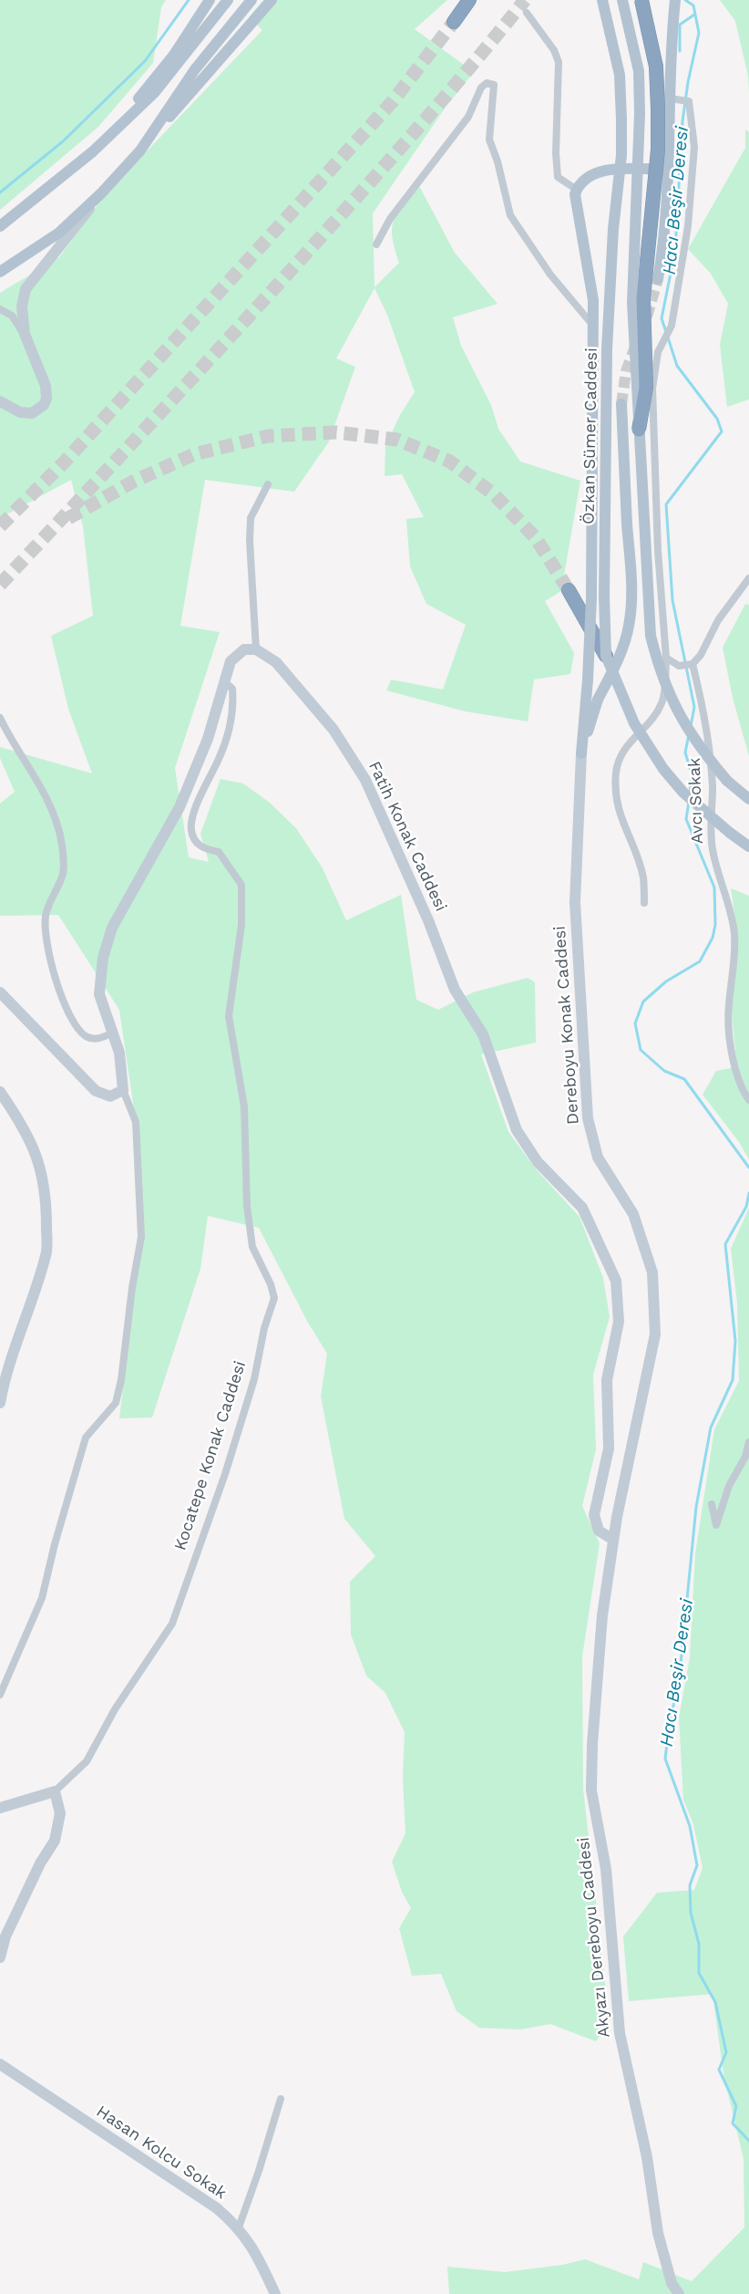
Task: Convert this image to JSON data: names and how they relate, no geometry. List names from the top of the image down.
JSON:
{
  "streets": {
    "main road": [
      "Özkan Sümer Caddesi",
      "Fatih Konak Caddesi",
      "Dereboyu Konak Caddesi",
      "Kocatepe Konak Caddesi",
      "Akyazı Dereboyu Caddesi",
      "Hasan Kolcu Sokak"
    ],
    "street": ["Avcı Sokak"]
  },
  "crossings": [
    ["Fatih Konak Caddesi", "Dereboyu Konak Caddesi"],
    ["Fatih Konak Caddesi", "Akyazı Dereboyu Caddesi"],
    ["Dereboyu Konak Caddesi", "Akyazı Dereboyu Caddesi"]
  ],
  "water": ["Hacı Beşir Deresi"]
}
